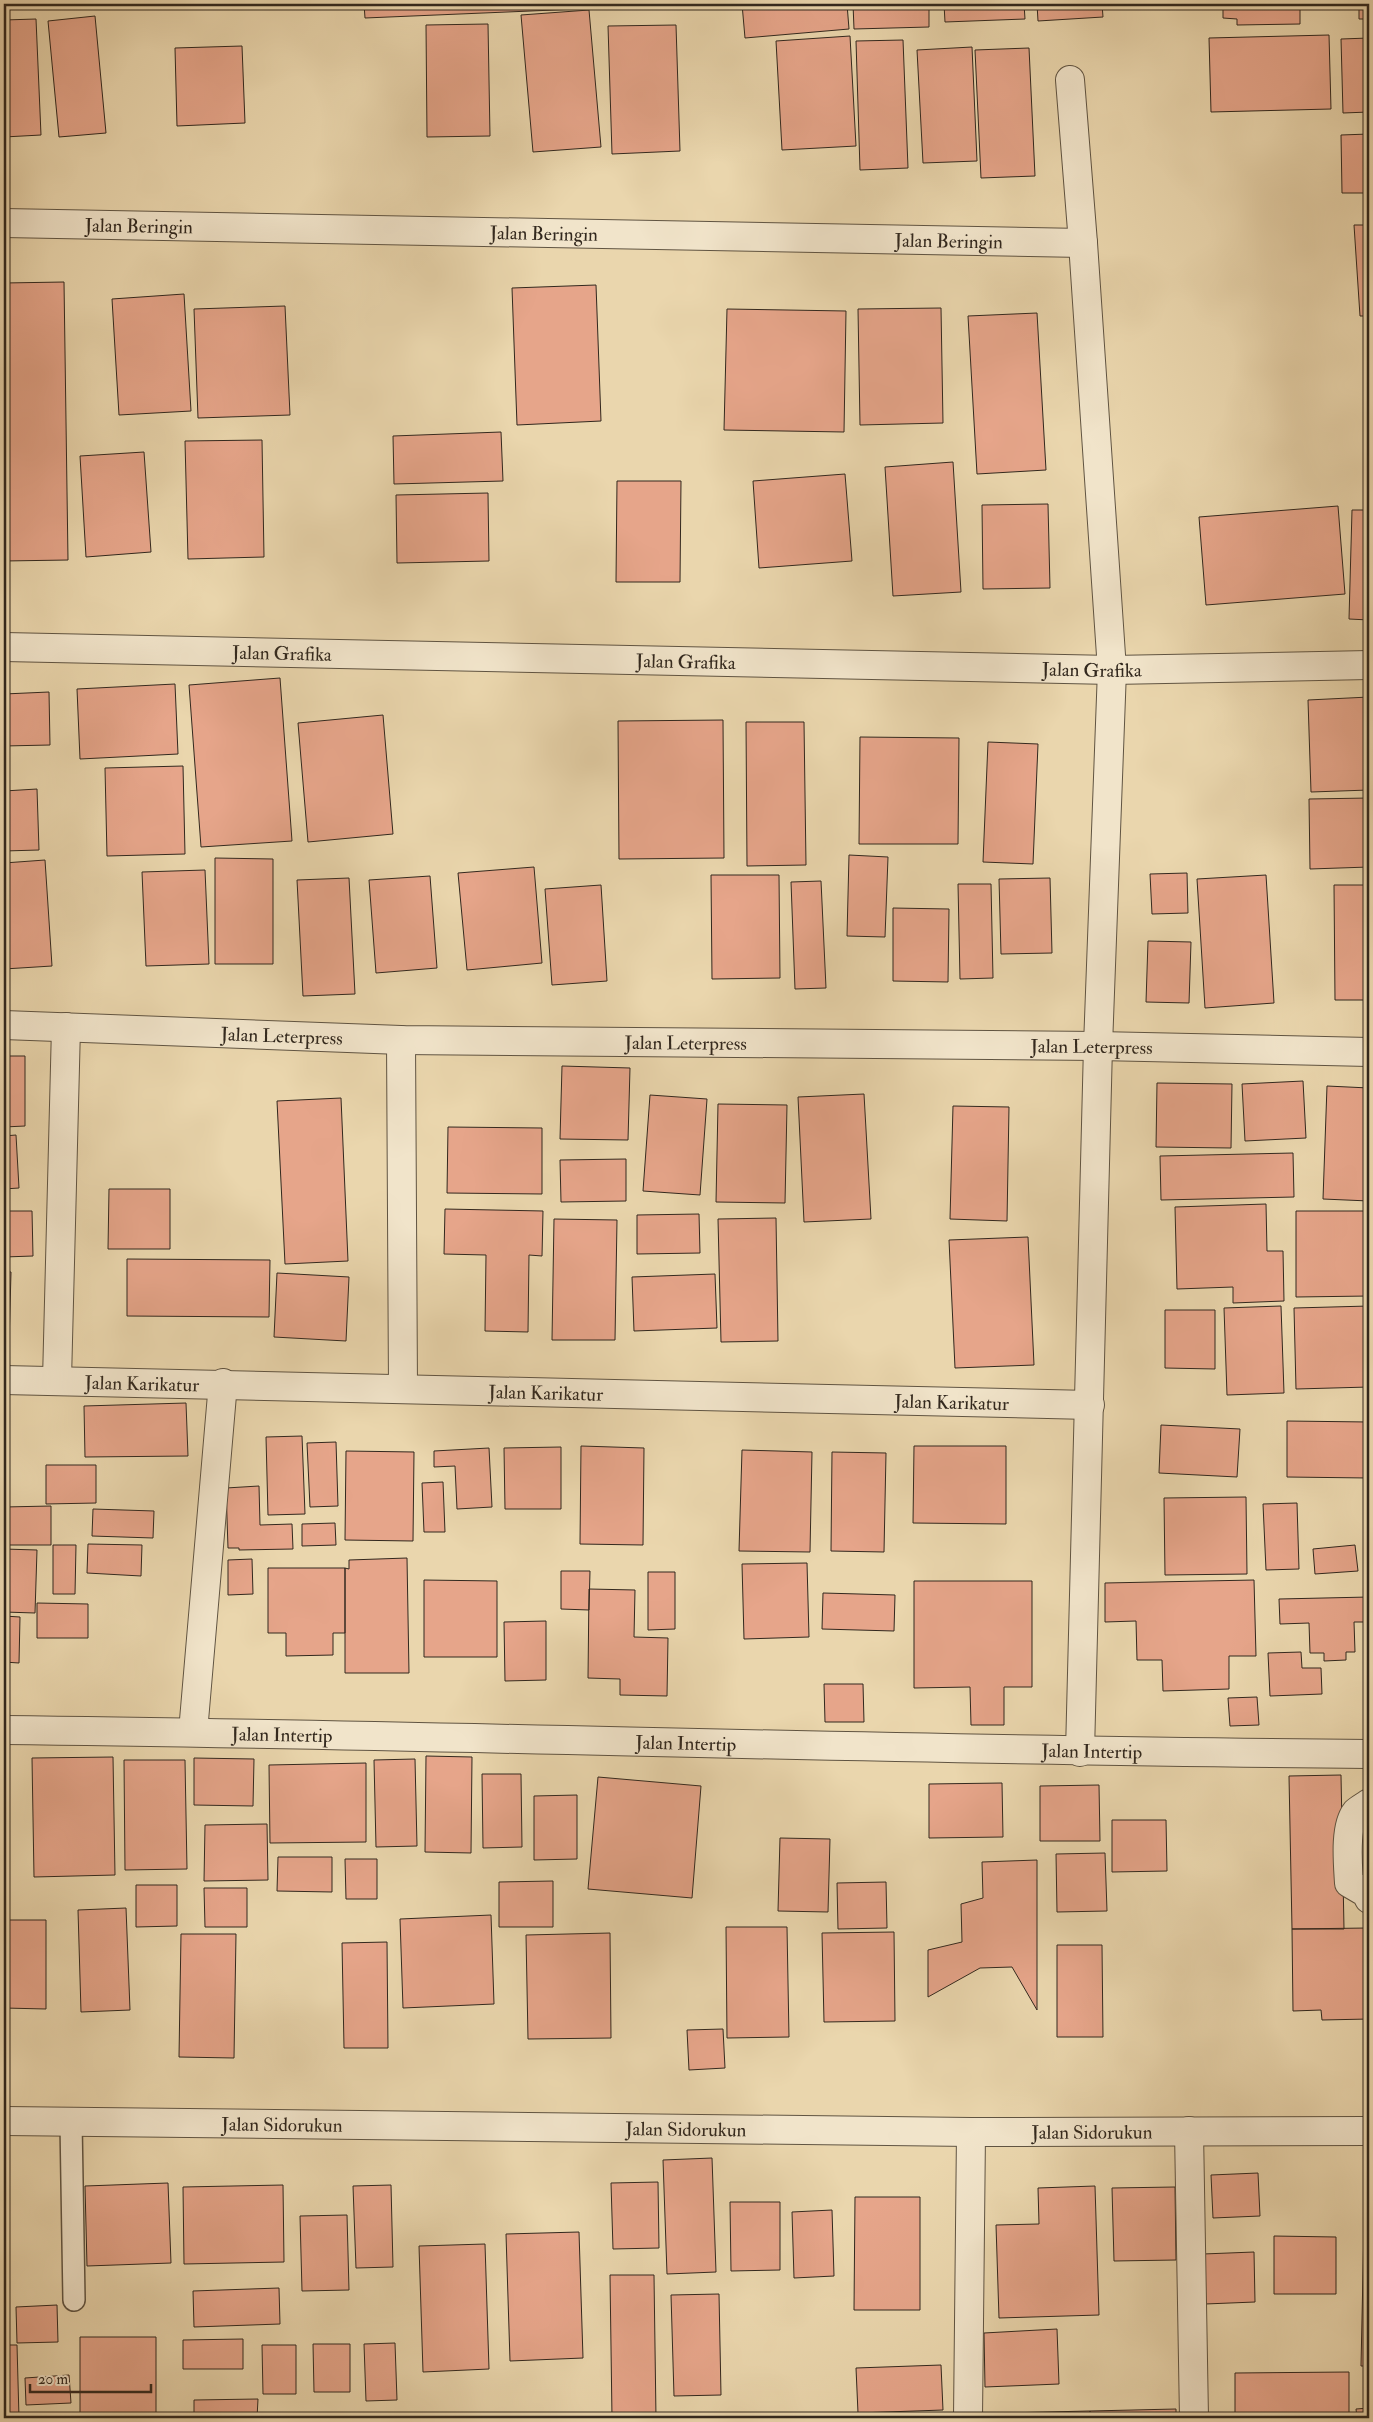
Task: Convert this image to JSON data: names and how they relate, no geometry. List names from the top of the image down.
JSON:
{
  "streets": {
    "street": [
      "Jalan Beringin",
      "Jalan Grafika",
      "Jalan Leterpress",
      "Jalan Karikatur",
      "Jalan Intertip",
      "Jalan Sidorukun"
    ]
  },
  "scale_bar": "20 m"
}
